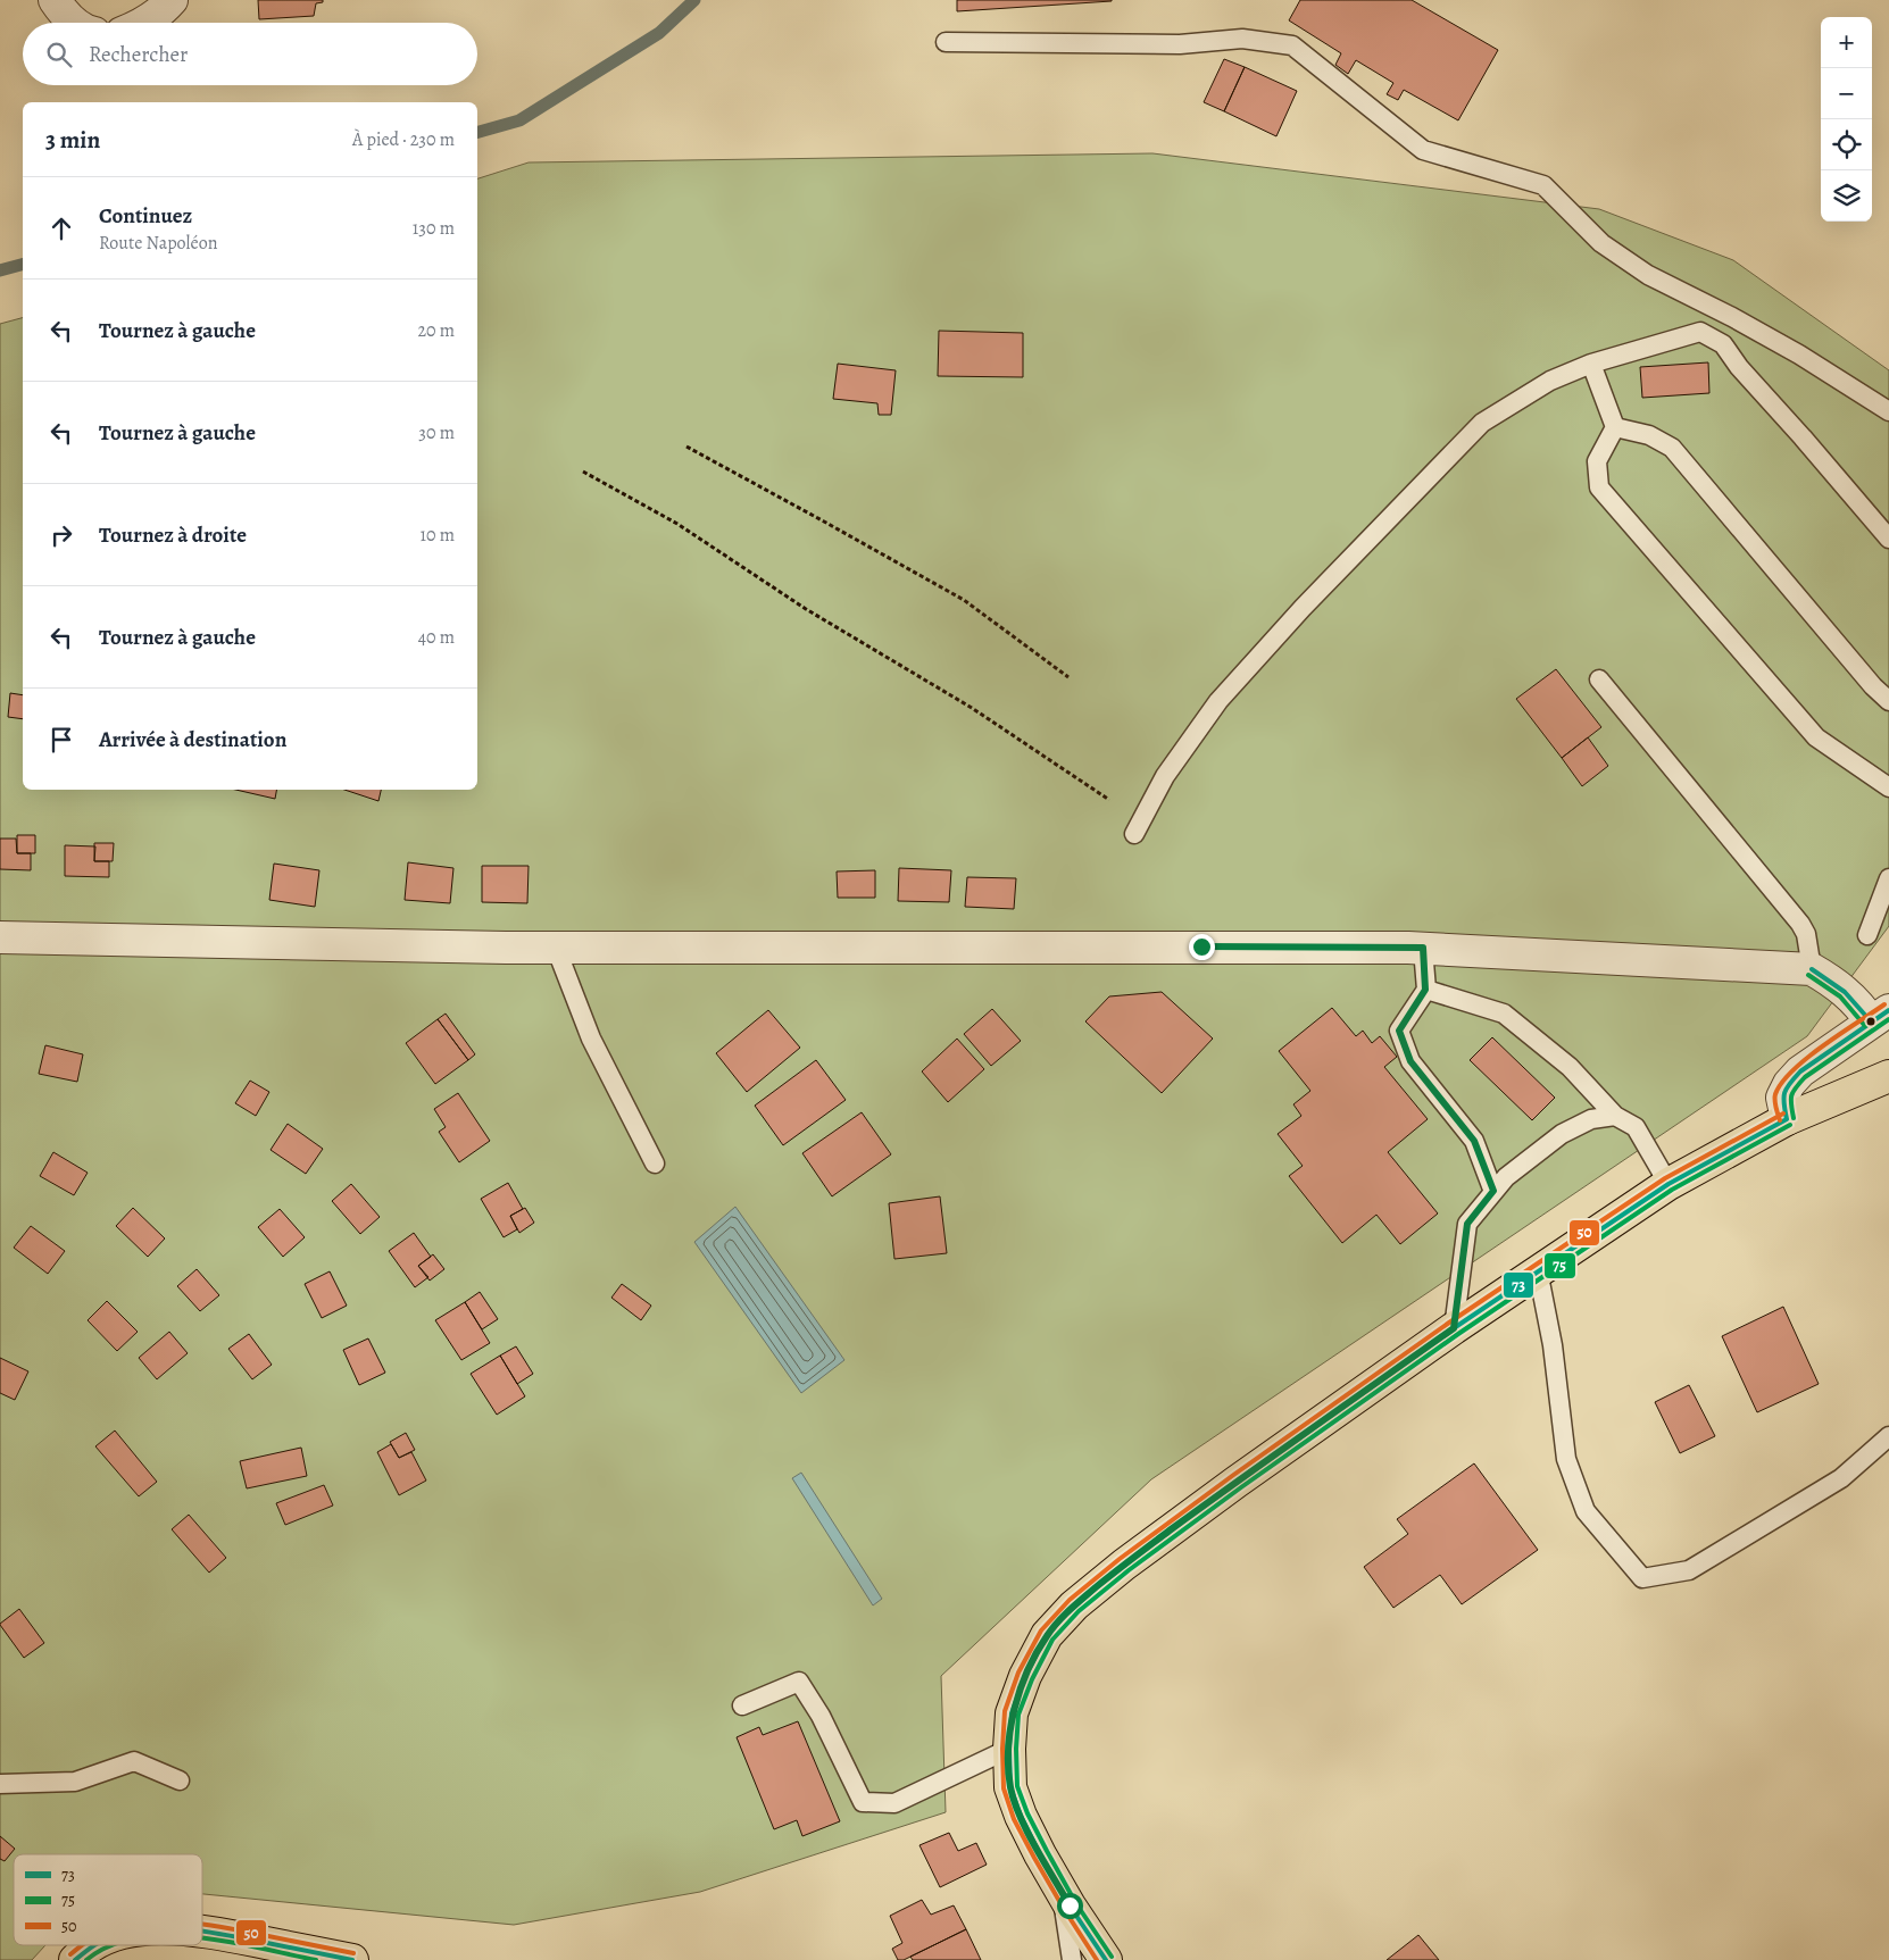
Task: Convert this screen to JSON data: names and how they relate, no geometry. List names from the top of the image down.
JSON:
{
  "lines": ["transit line 73", "transit line 75", "transit line 50"],
  "legend": ["73", "75", "50"],
  "page": {
    "map_buttons": ["+", "−"],
    "search": "Rechercher",
    "heading": ["3 min", "À pied · 230 m"],
    "list": [
      ["Continuez", "Route Napoléon", "130 m"],
      ["Tournez à gauche", "20 m"],
      ["Tournez à gauche", "30 m"],
      ["Tournez à droite", "10 m"],
      ["Tournez à gauche", "40 m"],
      "Arrivée à destination"
    ]
  }
}
